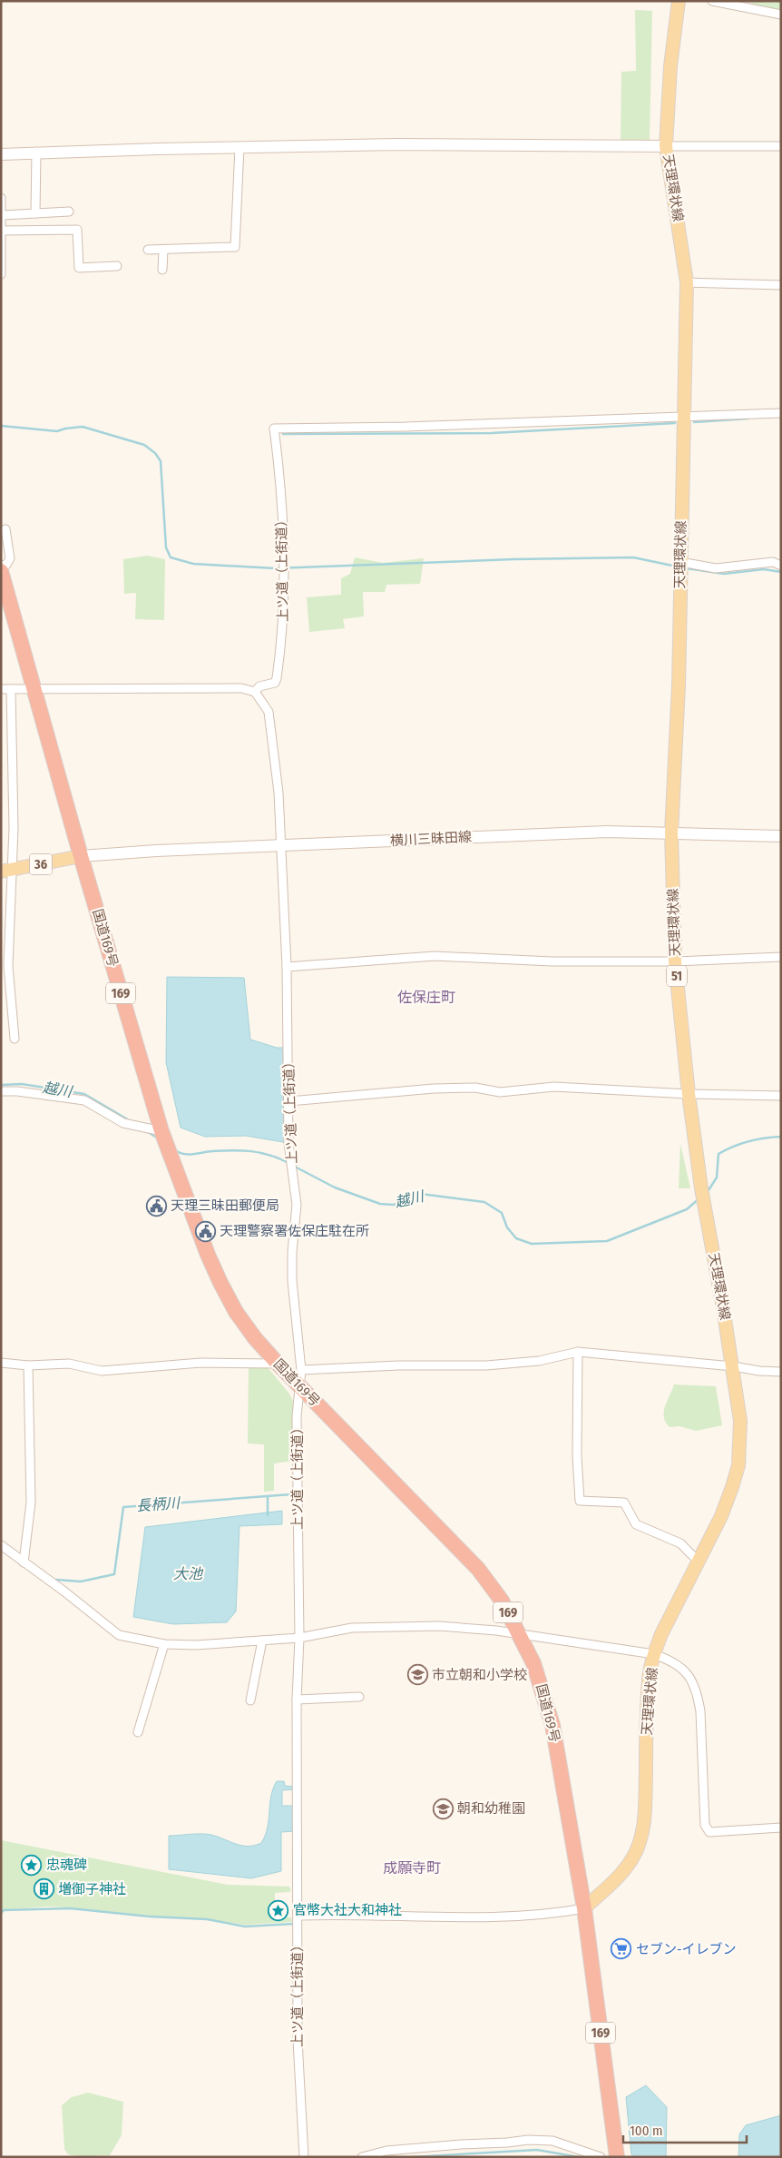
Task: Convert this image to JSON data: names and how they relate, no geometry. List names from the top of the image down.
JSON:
{
  "streets": {
    "highway": ["国道169号", "169"],
    "main road": [
      "天理環状線",
      "横川三昧田線",
      "36",
      "51"
    ],
    "street": ["上ツ道（上街道）"]
  },
  "crossings": [
    ["天理環状線", "上ツ道（上街道）"],
    ["天理環状線", "横川三昧田線"],
    ["天理環状線", "国道169号"],
    ["上ツ道（上街道）", "横川三昧田線"],
    ["上ツ道（上街道）", "国道169号"],
    ["横川三昧田線", "36"],
    ["横川三昧田線", "国道169号"],
    ["36", "国道169号"]
  ],
  "districts": ["佐保庄町", "成願寺町"],
  "water": ["越川", "長柄川", "大池"],
  "places": {
    "public building": ["天理三昧田郵便局", "天理警察署佐保庄駐在所"],
    "school or university": ["市立朝和小学校", "朝和幼稚園"],
    "place": ["忠魂碑", "官幣大社大和神社"],
    "building": ["増御子神社"],
    "supermarket": ["セブン-イレブン"]
  },
  "scale_bar": "100 m"
}
